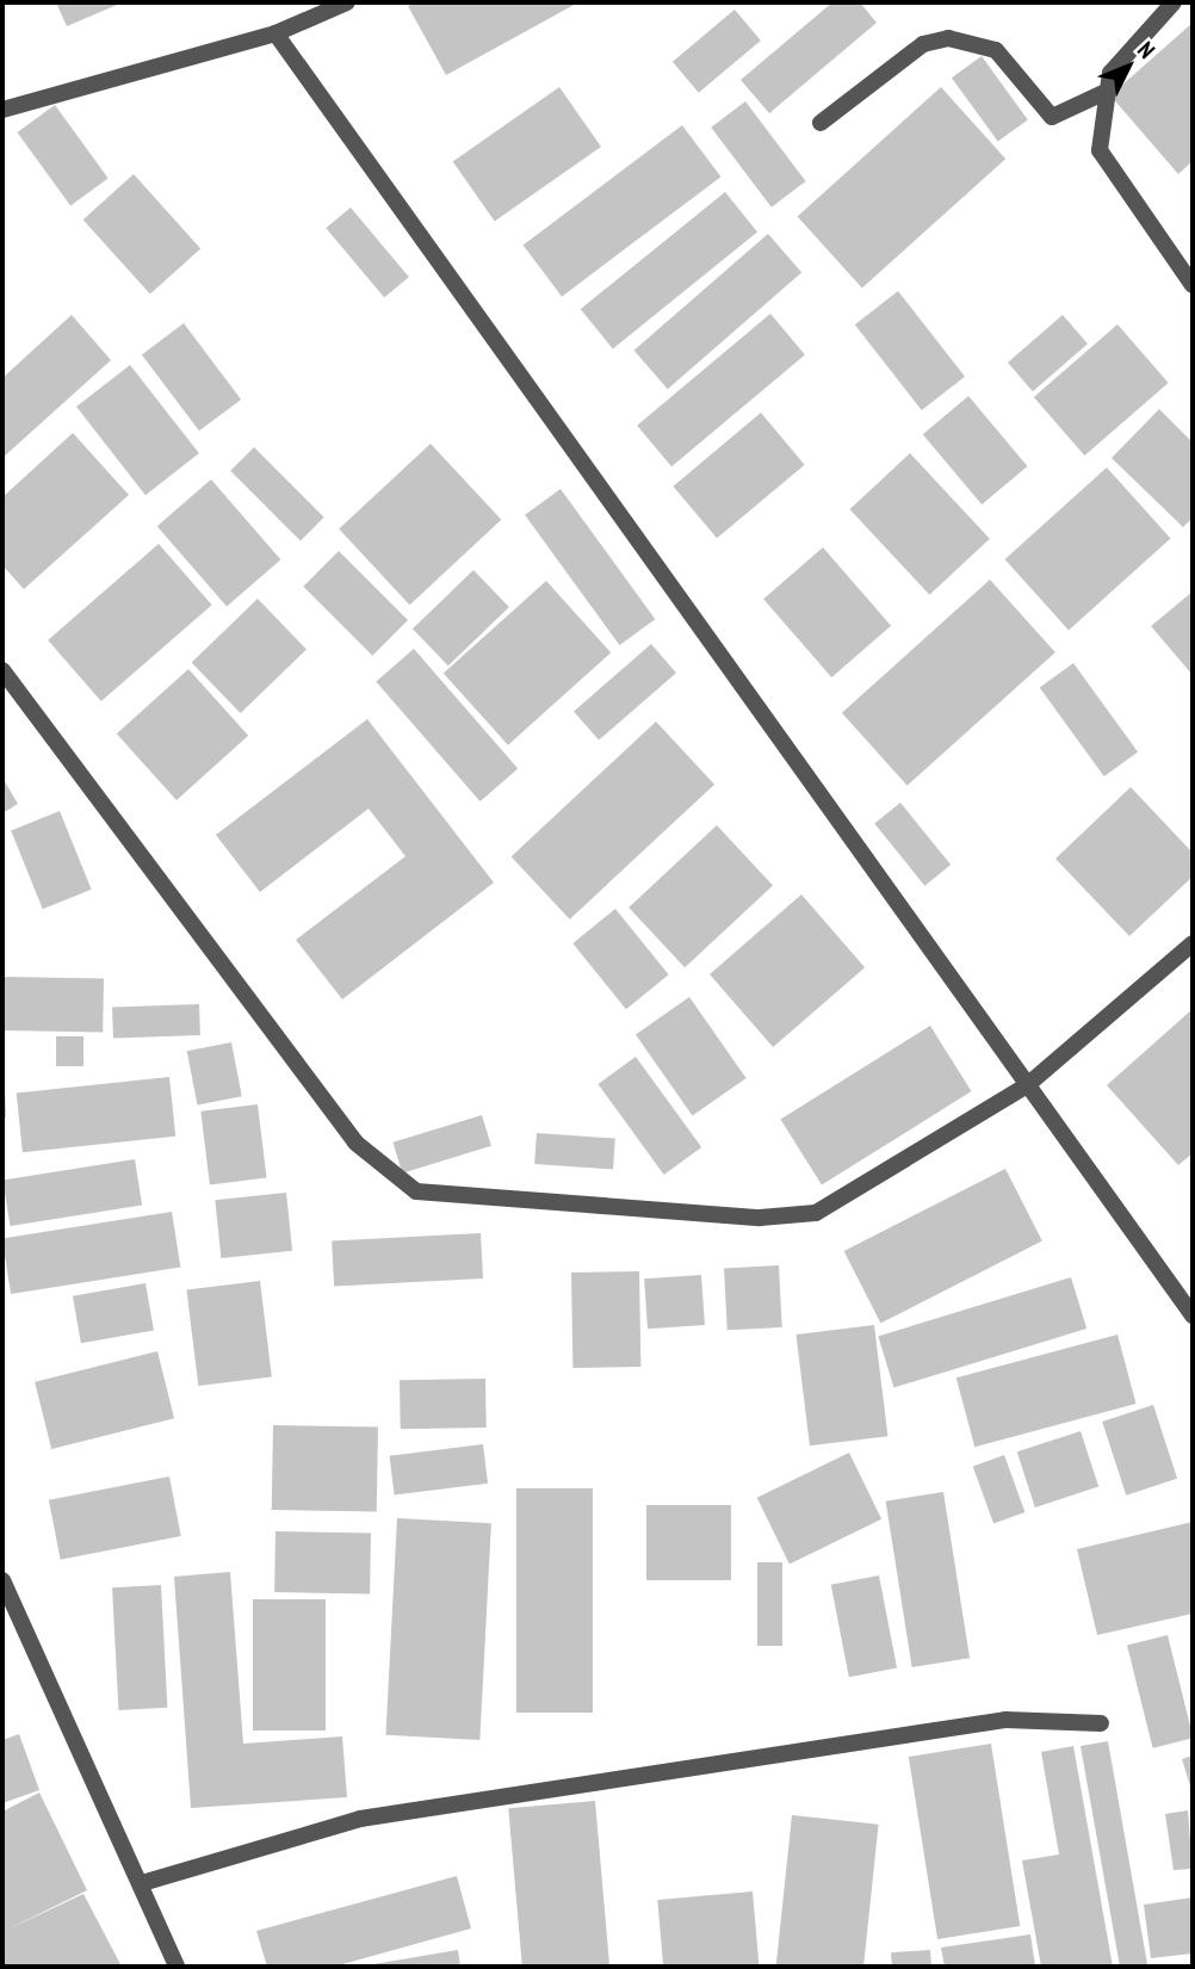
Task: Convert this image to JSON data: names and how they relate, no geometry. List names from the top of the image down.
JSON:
{
  "north": "top right"
}
